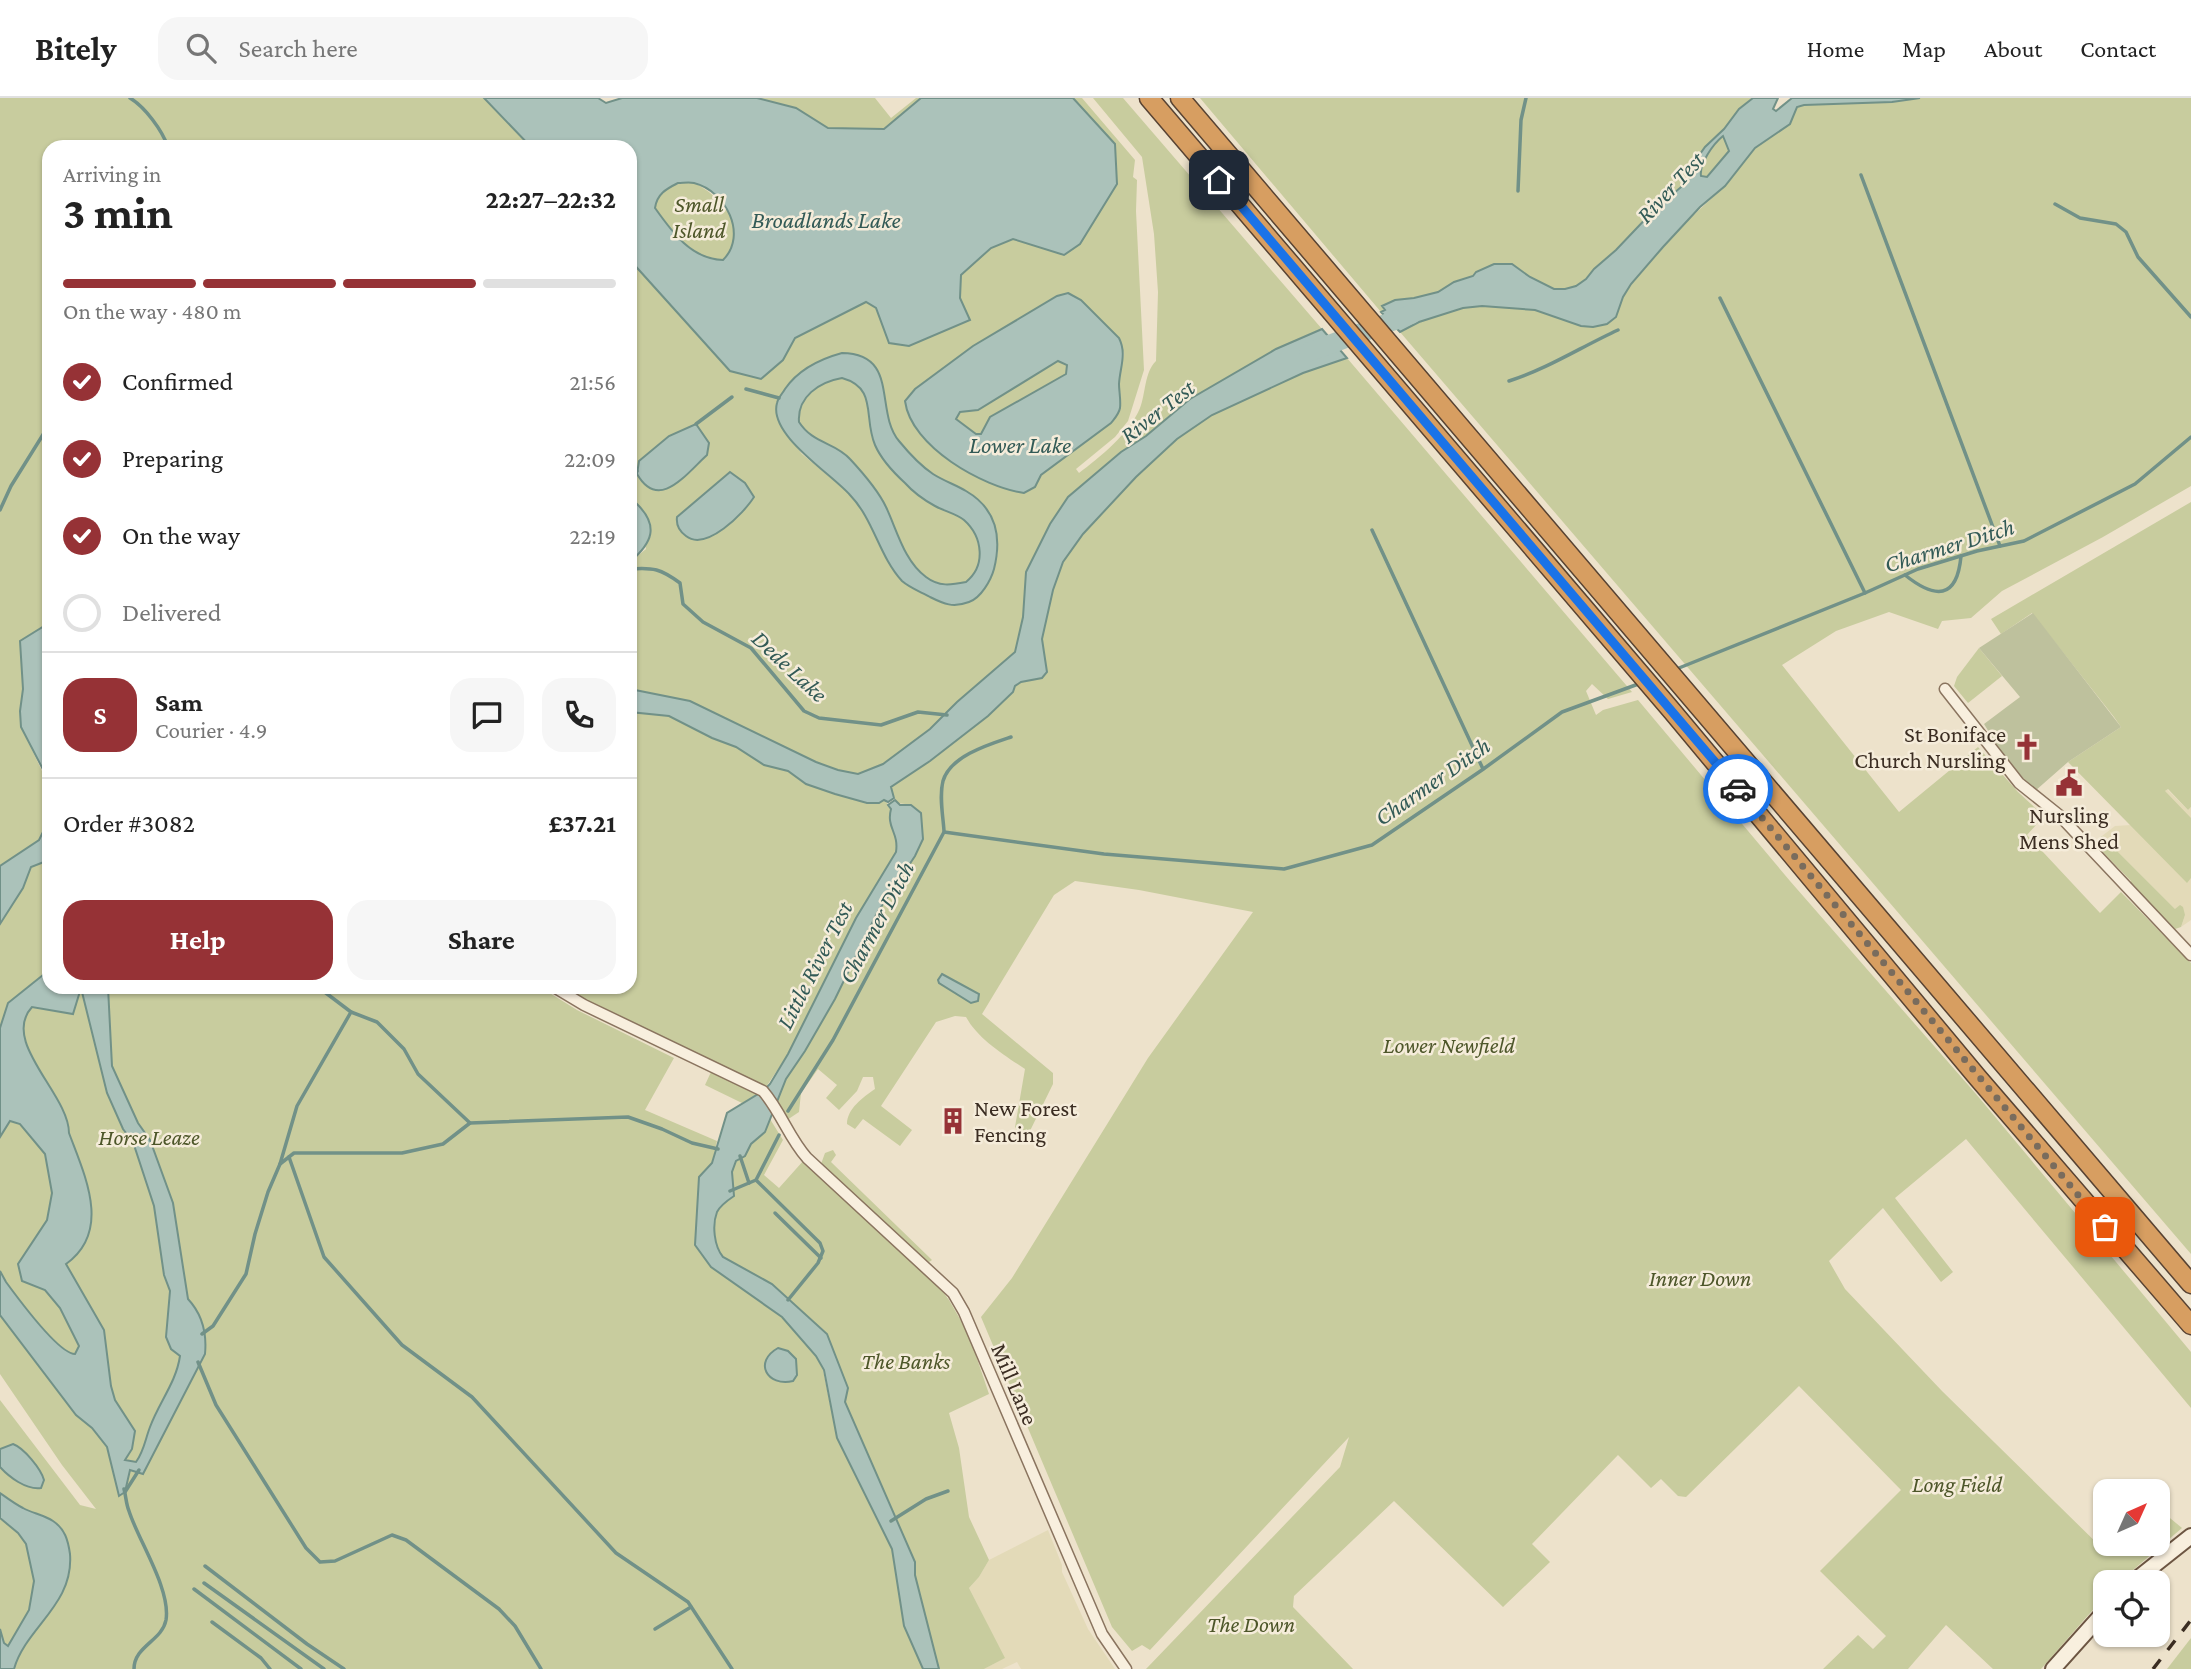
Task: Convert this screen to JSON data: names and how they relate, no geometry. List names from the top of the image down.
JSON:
{
  "streets": {
    "street": ["Mill Lane"]
  },
  "water": [
    "River Test",
    "Broadlands Lake",
    "Lower Lake",
    "Charmer Ditch",
    "Dede Lake",
    "Little River Test"
  ],
  "parks": [
    "Small Island",
    "Lower Newfield",
    "Horse Leaze",
    "Inner Down",
    "The Banks",
    "Long Field",
    "The Down"
  ],
  "places": {
    "church": ["St Boniface Church Nursling"],
    "public building": ["Nursling Mens Shed"],
    "building": ["New Forest Fencing"]
  },
  "north": "top right",
  "page": {
    "header": "Bitely",
    "search": "Search here",
    "nav": [
      "Home",
      "Map",
      "About",
      "Contact"
    ],
    "heading": ["3 min", "Arriving in", "22:27–22:32"],
    "panel": [
      "Sam",
      "Courier · 4.9",
      "Order #3082",
      "£37.21"
    ],
    "bar": "On the way · 480 m",
    "list": [
      ["Confirmed", "21:56"],
      ["Preparing", "22:09"],
      ["On the way", "22:19"],
      "Delivered"
    ],
    "round": "S",
    "buttons": ["Help", "Share"]
  }
}
